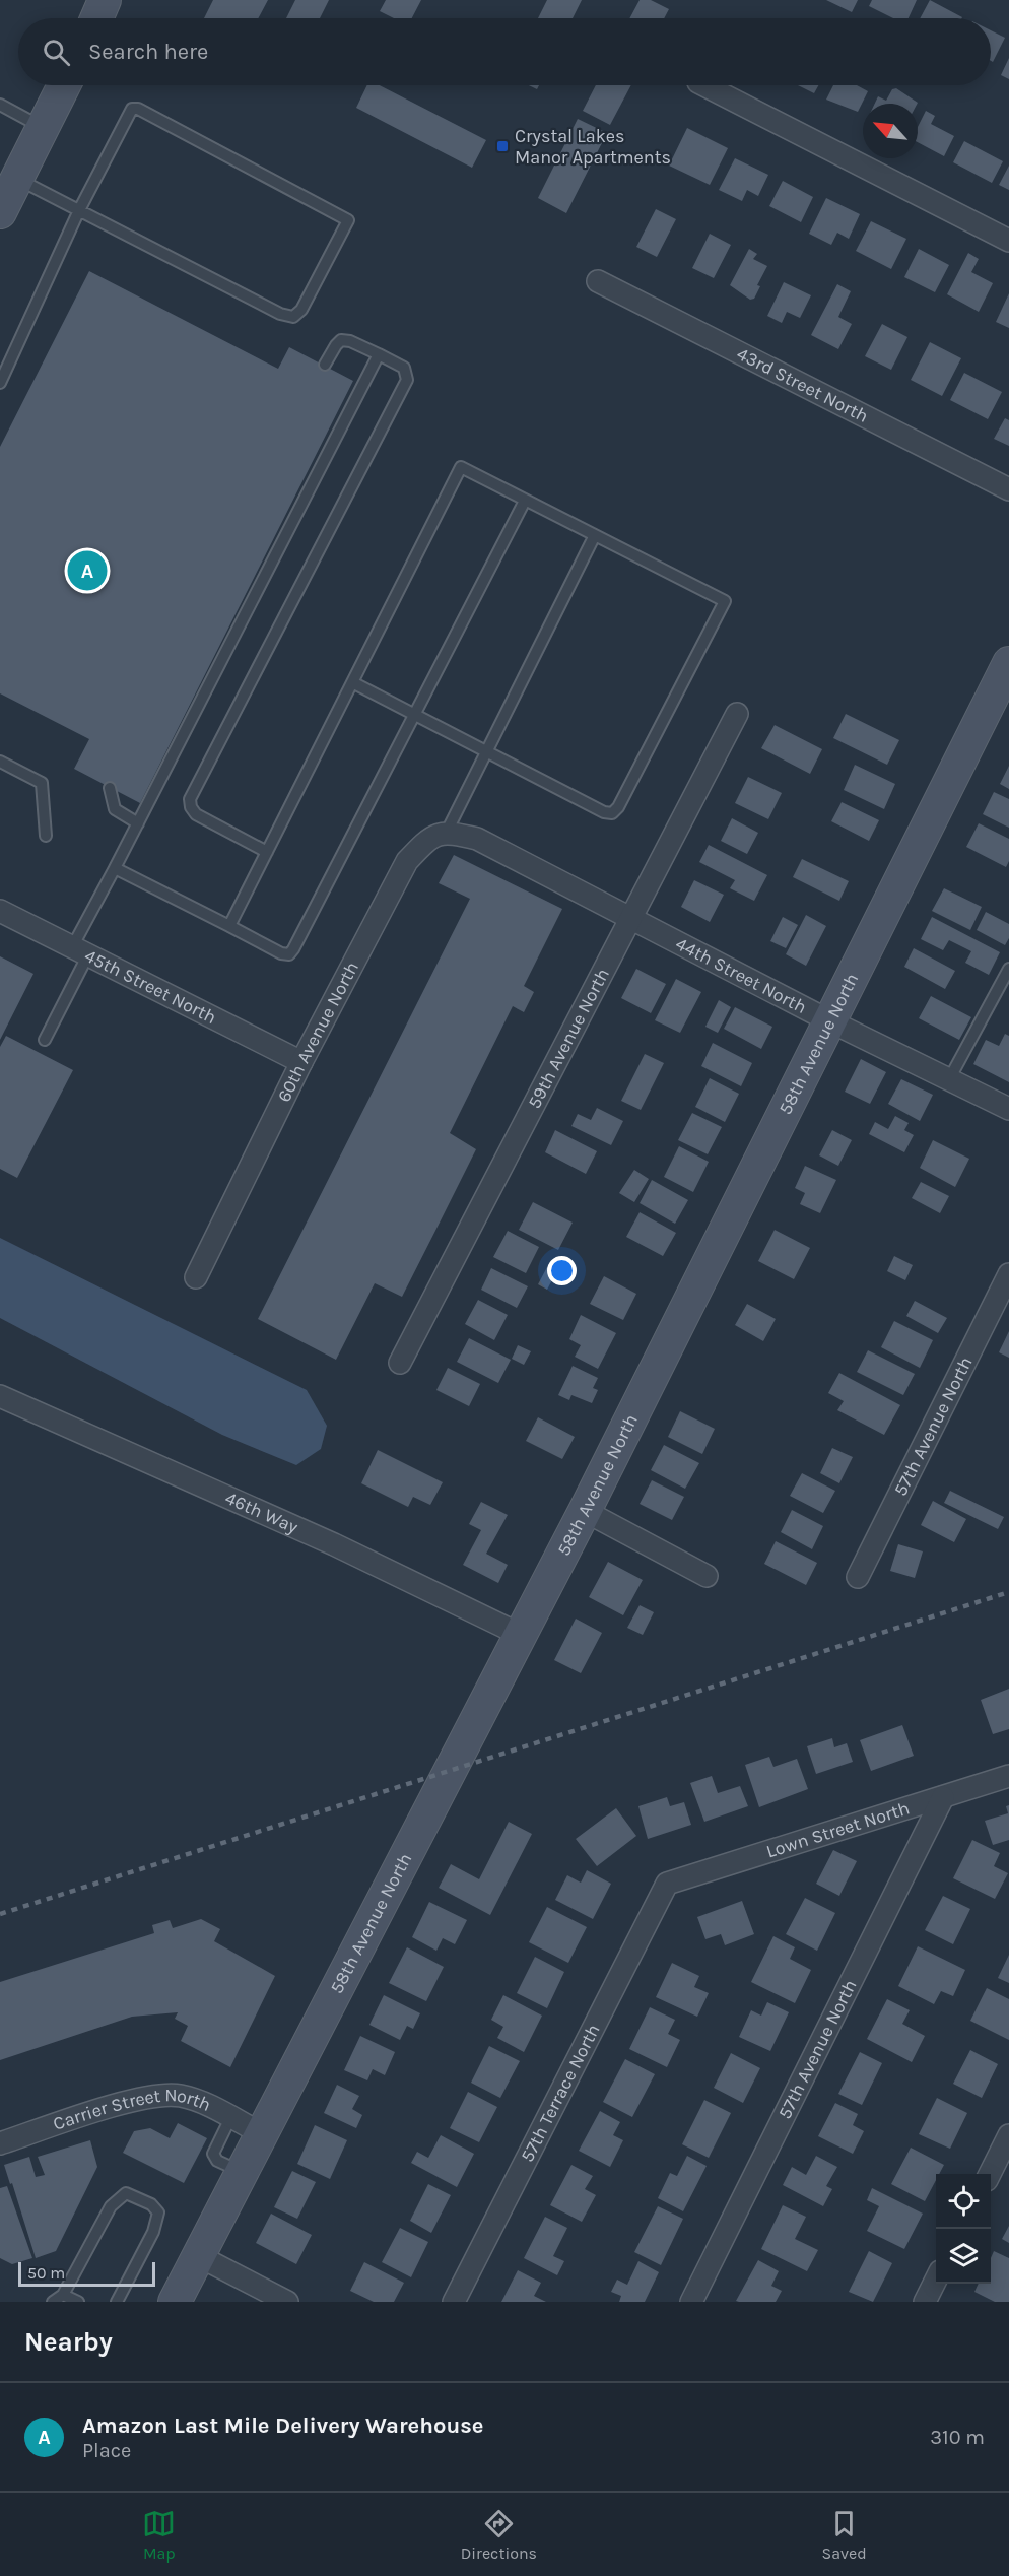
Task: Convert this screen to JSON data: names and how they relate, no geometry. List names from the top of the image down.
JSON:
{
  "streets": {
    "street": [
      "43rd Street North",
      "44th Street North",
      "45th Street North",
      "60th Avenue North",
      "59th Avenue North",
      "58th Avenue North",
      "57th Avenue North",
      "46th Way",
      "Lown Street North",
      "57th Terrace North",
      "Carrier Street North"
    ]
  },
  "crossings": [
    ["44th Street North", "60th Avenue North"],
    ["44th Street North", "59th Avenue North"],
    ["44th Street North", "58th Avenue North"],
    ["45th Street North", "60th Avenue North"],
    ["58th Avenue North", "46th Way"],
    ["58th Avenue North", "Carrier Street North"],
    ["57th Avenue North", "Lown Street North"],
    ["Lown Street North", "57th Terrace North"]
  ],
  "places": {
    "transit": ["Crystal Lakes Manor Apartments"]
  },
  "scale_bar": "50 m",
  "north": "top left",
  "page": {
    "search": "Search here",
    "pins": "A",
    "scale": "50 m",
    "heading": "Nearby",
    "list": [
      {
        "mark": "A",
        "name": "Amazon Last Mile Delivery Warehouse",
        "note": "Place",
        "value": "310 m"
      }
    ],
    "nav": ["Map", "Directions", "Saved"]
  }
}
